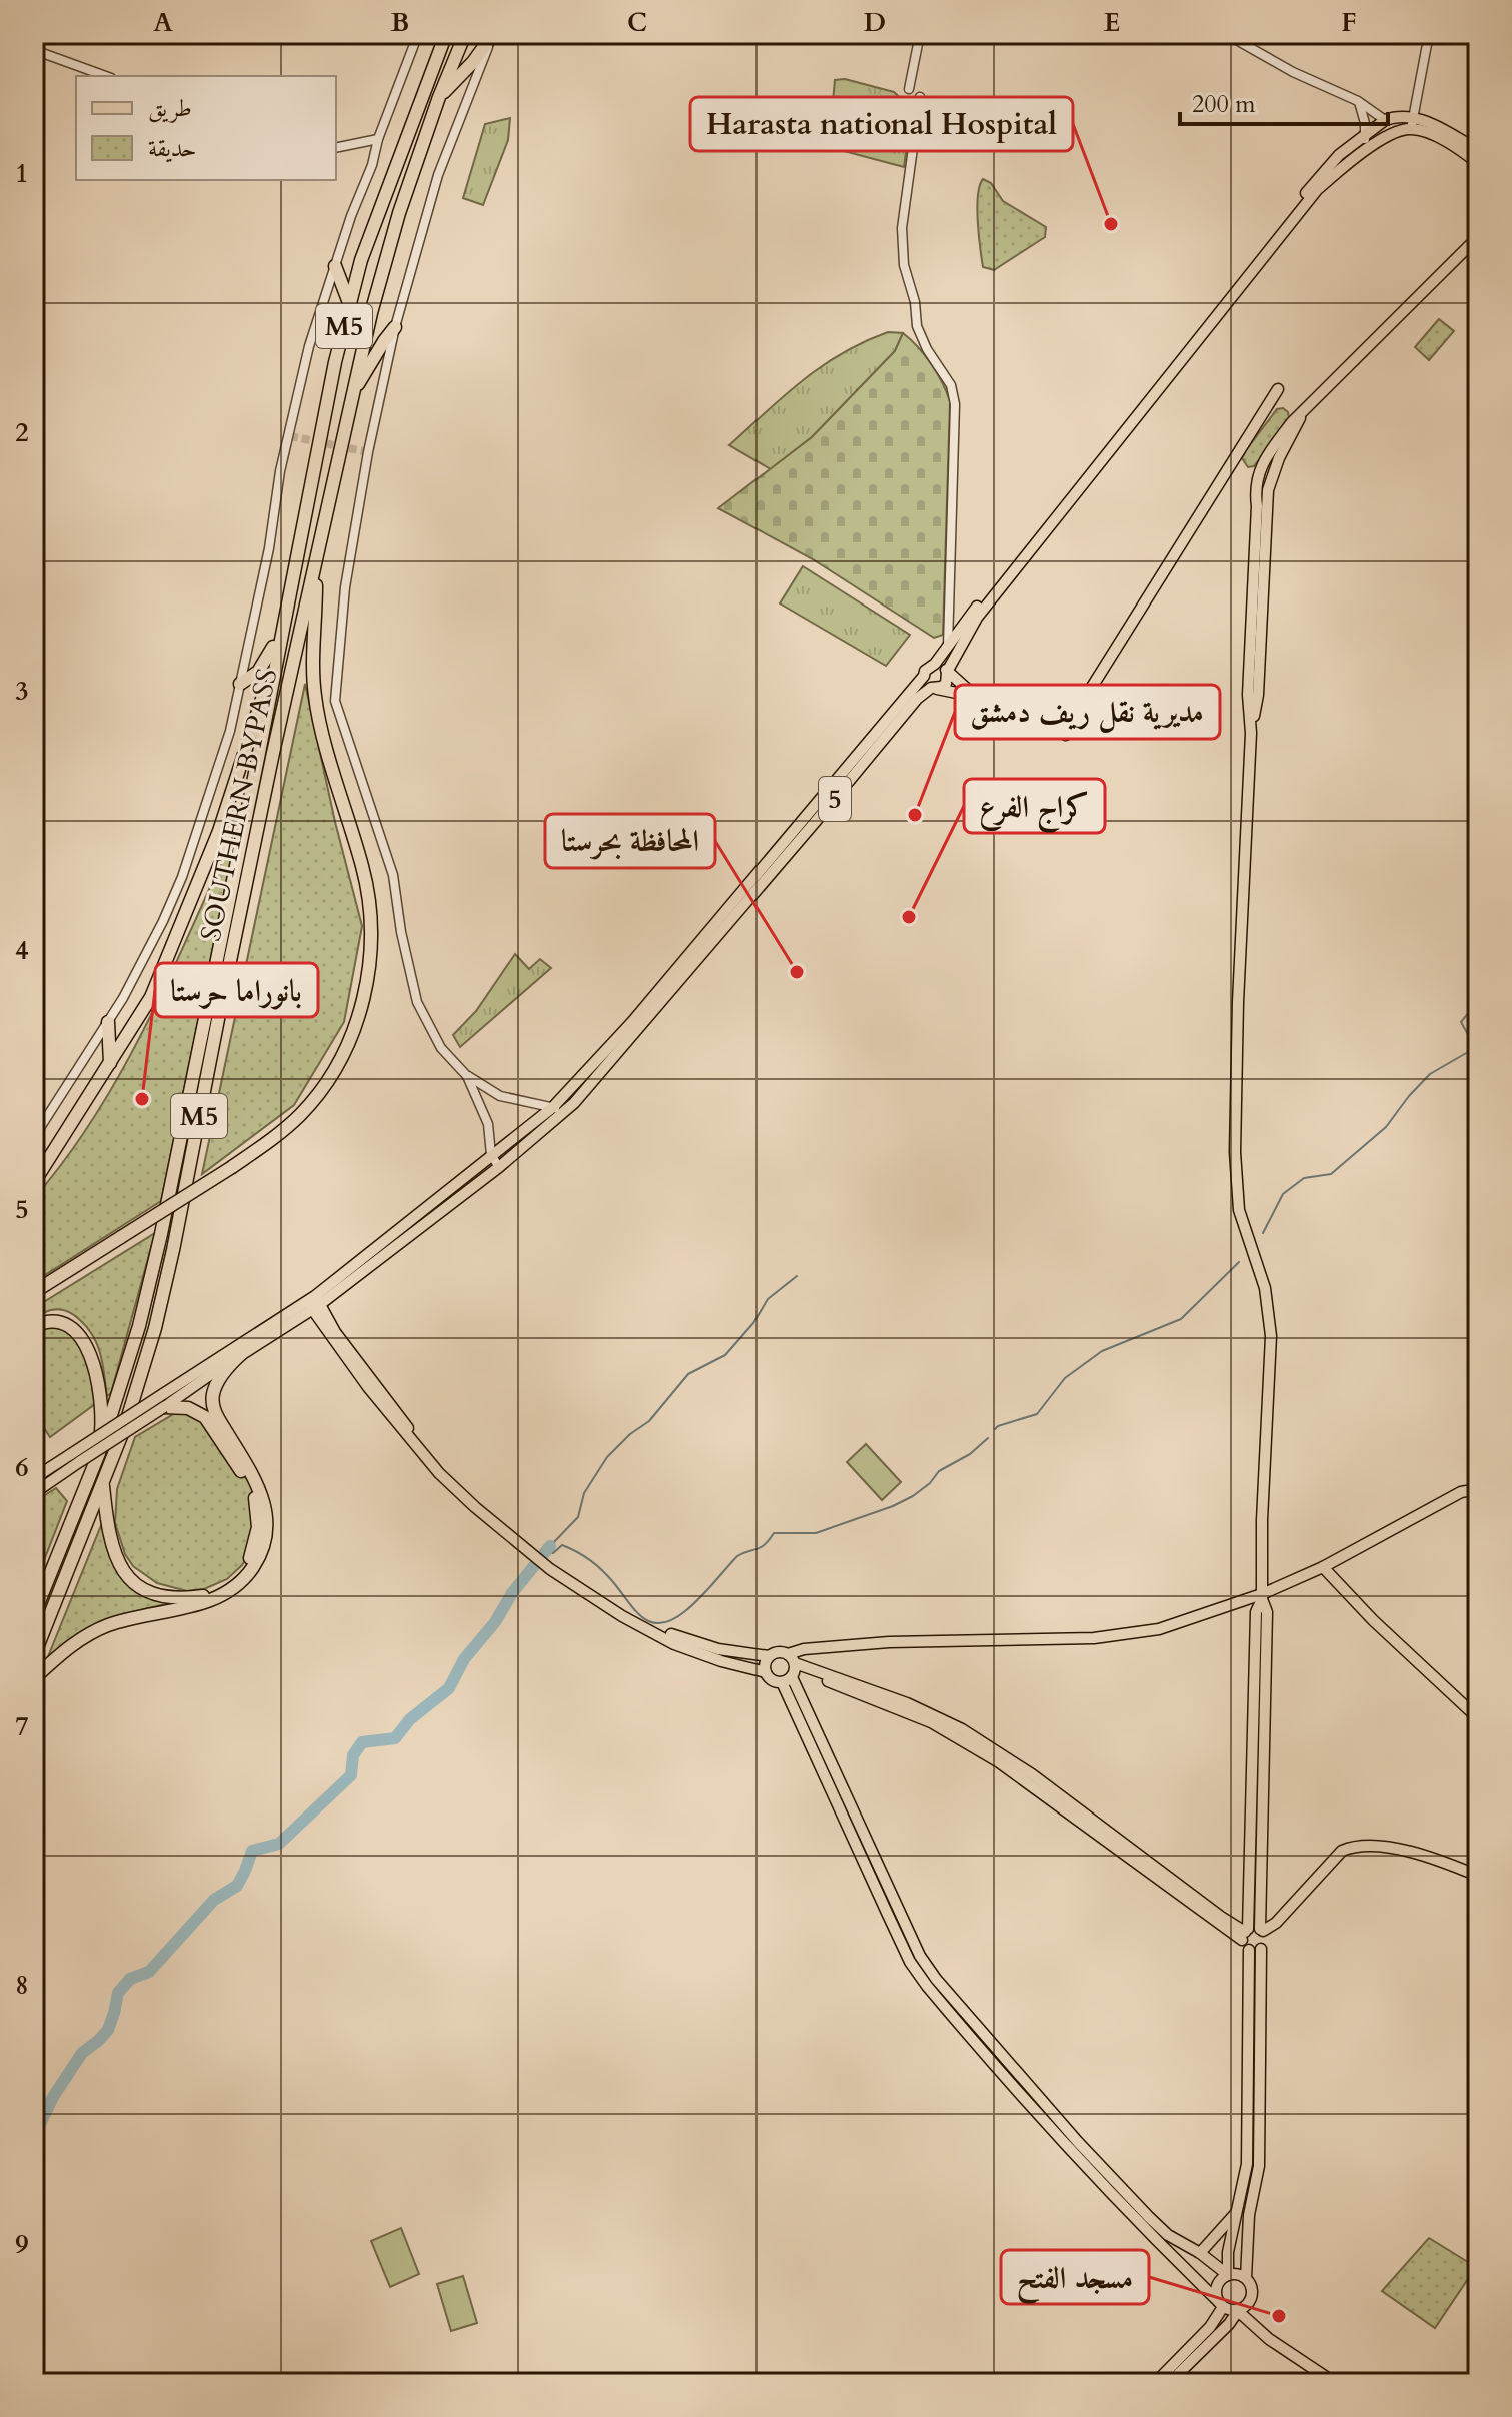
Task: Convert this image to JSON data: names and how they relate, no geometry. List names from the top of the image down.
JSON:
{
  "streets": {
    "highway": ["M5", "SOUTHERN BYPASS"],
    "main road": ["5"]
  },
  "crossings": [
    ["M5", "SOUTHERN BYPASS"]
  ],
  "places": [
    "Harasta national Hospital",
    "مديرية نقل ريف دمشق",
    "كراج الفرع",
    "المحافظة بحرستا",
    "بانوراما حرستا",
    "مسجد الفتح"
  ],
  "legend": ["طريق", "حديقة"],
  "scale_bar": "200 m",
  "grid": {
    "columns": [
      "A",
      "B",
      "C",
      "D",
      "E",
      "F"
    ],
    "rows": [
      "1",
      "2",
      "3",
      "4",
      "5",
      "6",
      "7",
      "8",
      "9"
    ]
  }
}
